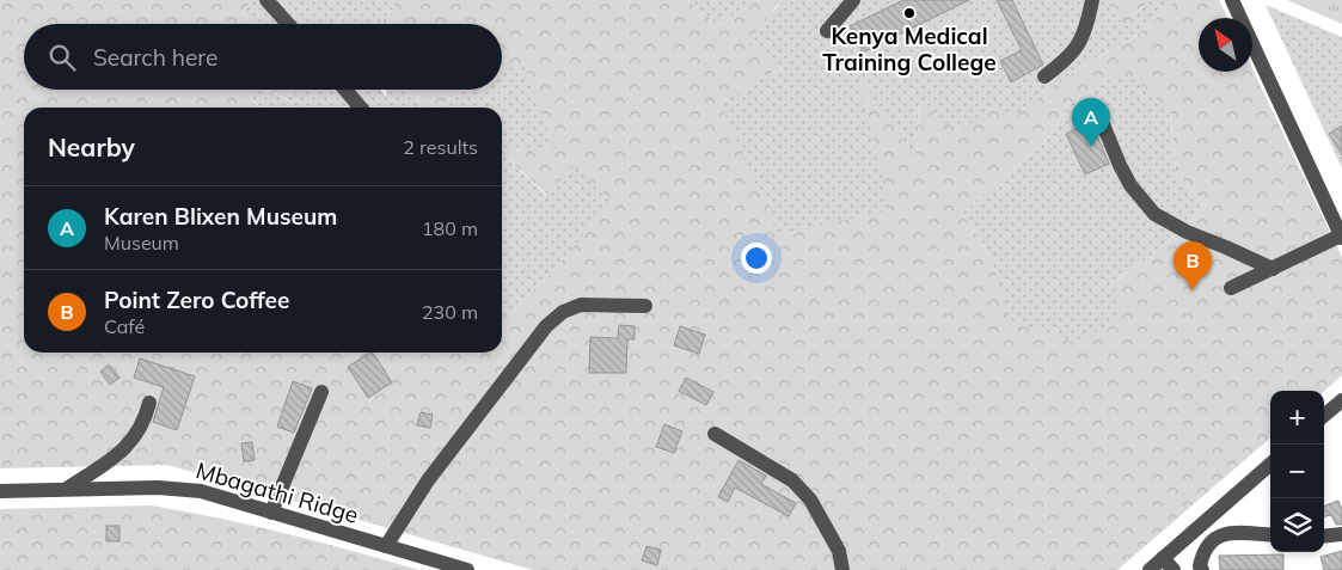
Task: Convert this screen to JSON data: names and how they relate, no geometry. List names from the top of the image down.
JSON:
{
  "streets": {
    "street": ["Mbagathi Ridge"]
  },
  "places": ["Kenya Medical Training College"],
  "north": "top left",
  "page": {
    "search": "Search here",
    "pins": ["A", "B"],
    "heading": ["Nearby", "2 results"],
    "list": [
      {
        "mark": "A",
        "name": "Karen Blixen Museum",
        "note": "Museum",
        "value": "180 m"
      },
      {
        "mark": "B",
        "name": "Point Zero Coffee",
        "note": "Café",
        "value": "230 m"
      }
    ],
    "map_buttons": ["+", "−"]
  }
}
